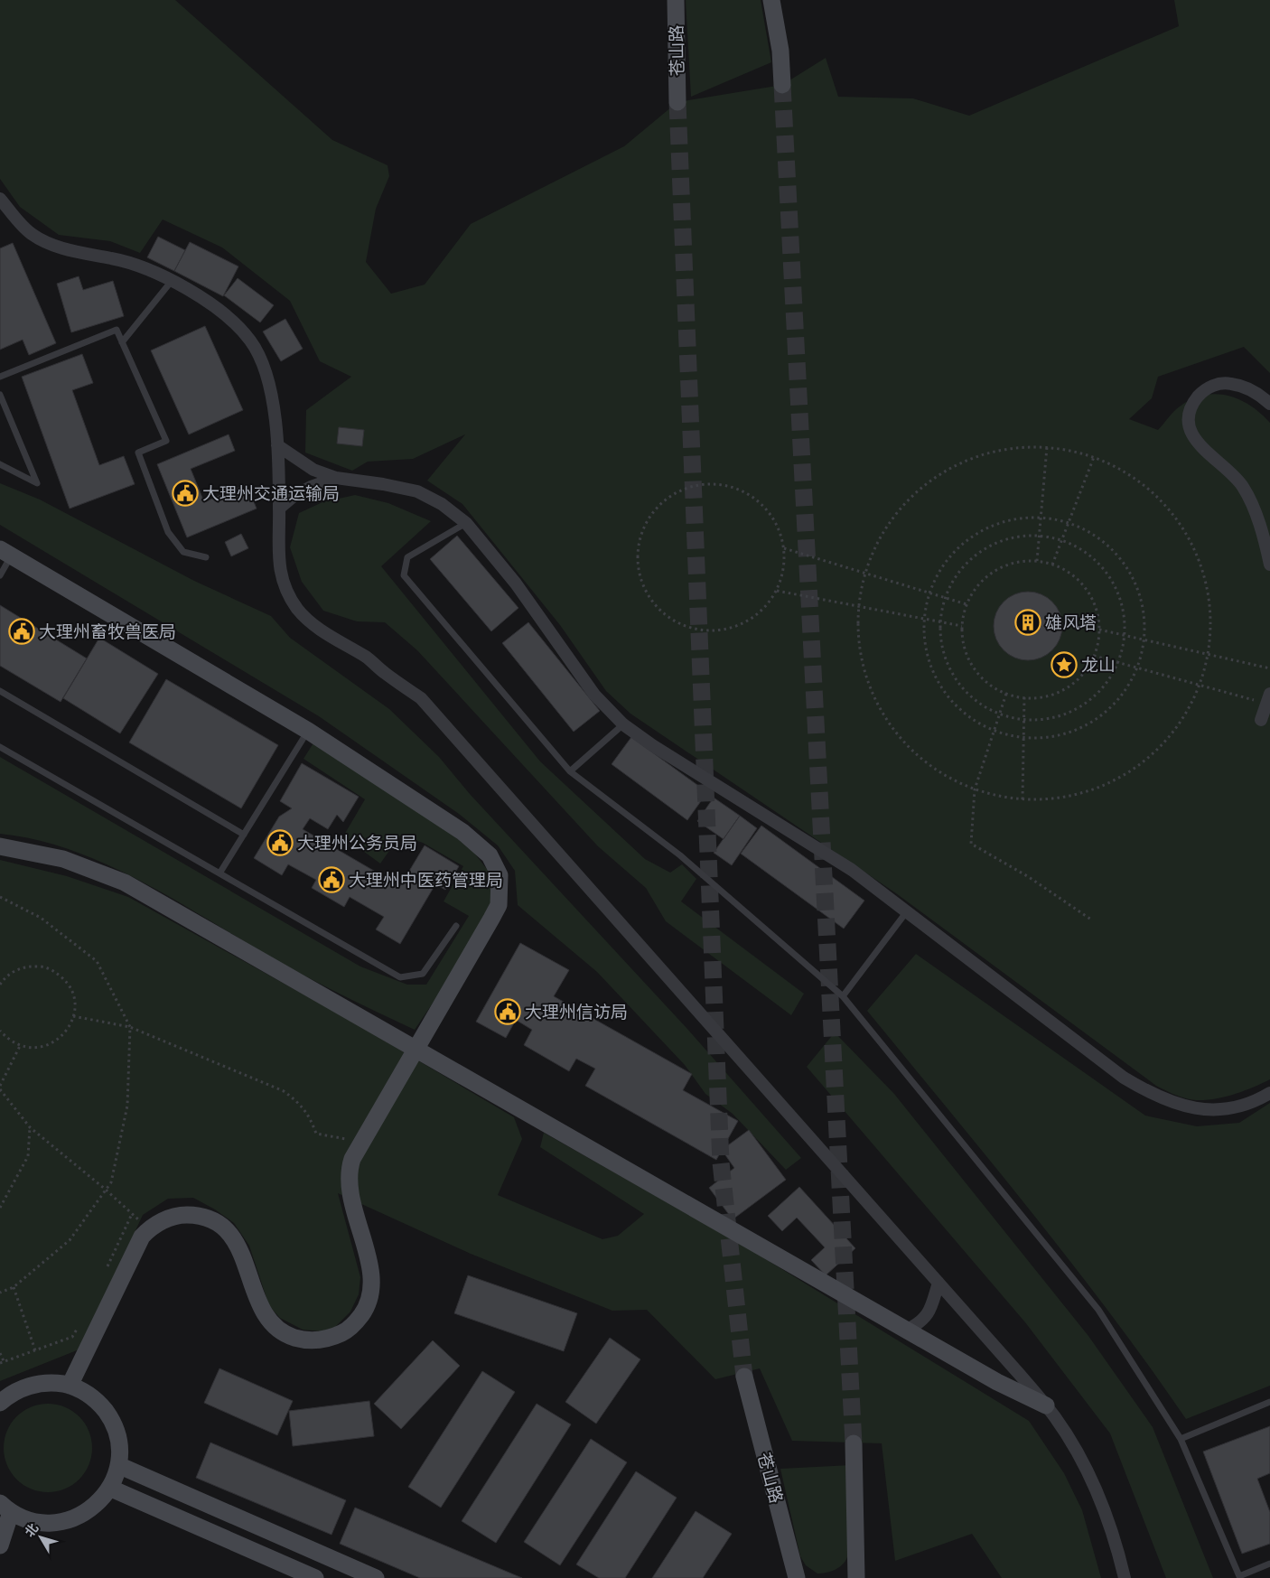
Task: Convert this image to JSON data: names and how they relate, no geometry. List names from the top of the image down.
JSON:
{
  "streets": {
    "street": ["苍山路"]
  },
  "places": {
    "public building": [
      "大理州交通运输局",
      "大理州畜牧兽医局",
      "大理州公务员局",
      "大理州中医药管理局",
      "大理州信访局"
    ],
    "building": ["雄风塔"],
    "place": ["龙山"]
  },
  "north": "top left"
}
